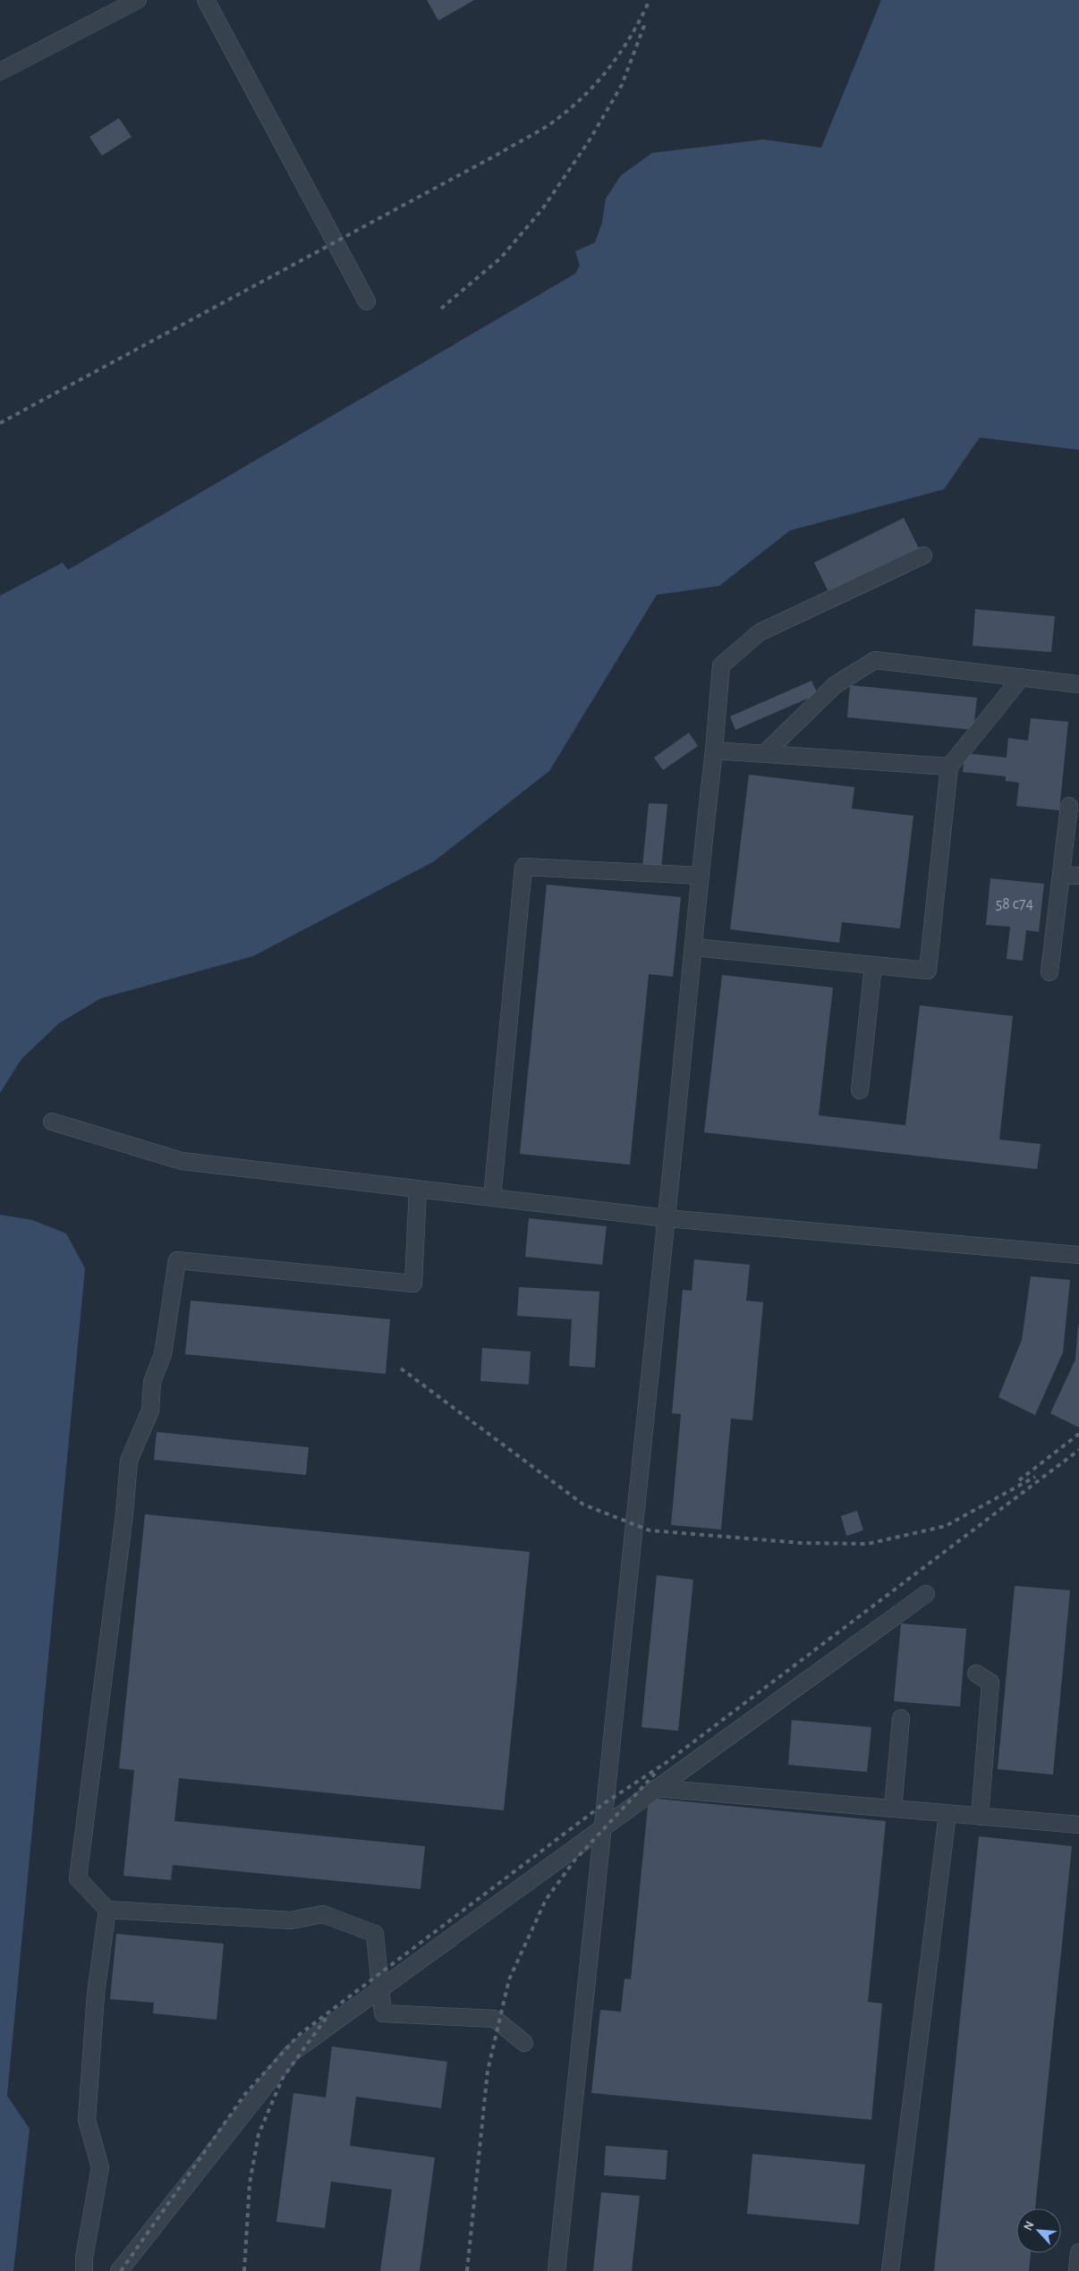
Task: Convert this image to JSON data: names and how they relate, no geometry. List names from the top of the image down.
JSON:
{
  "house_numbers": ["58 с74"],
  "north": "top left"
}
